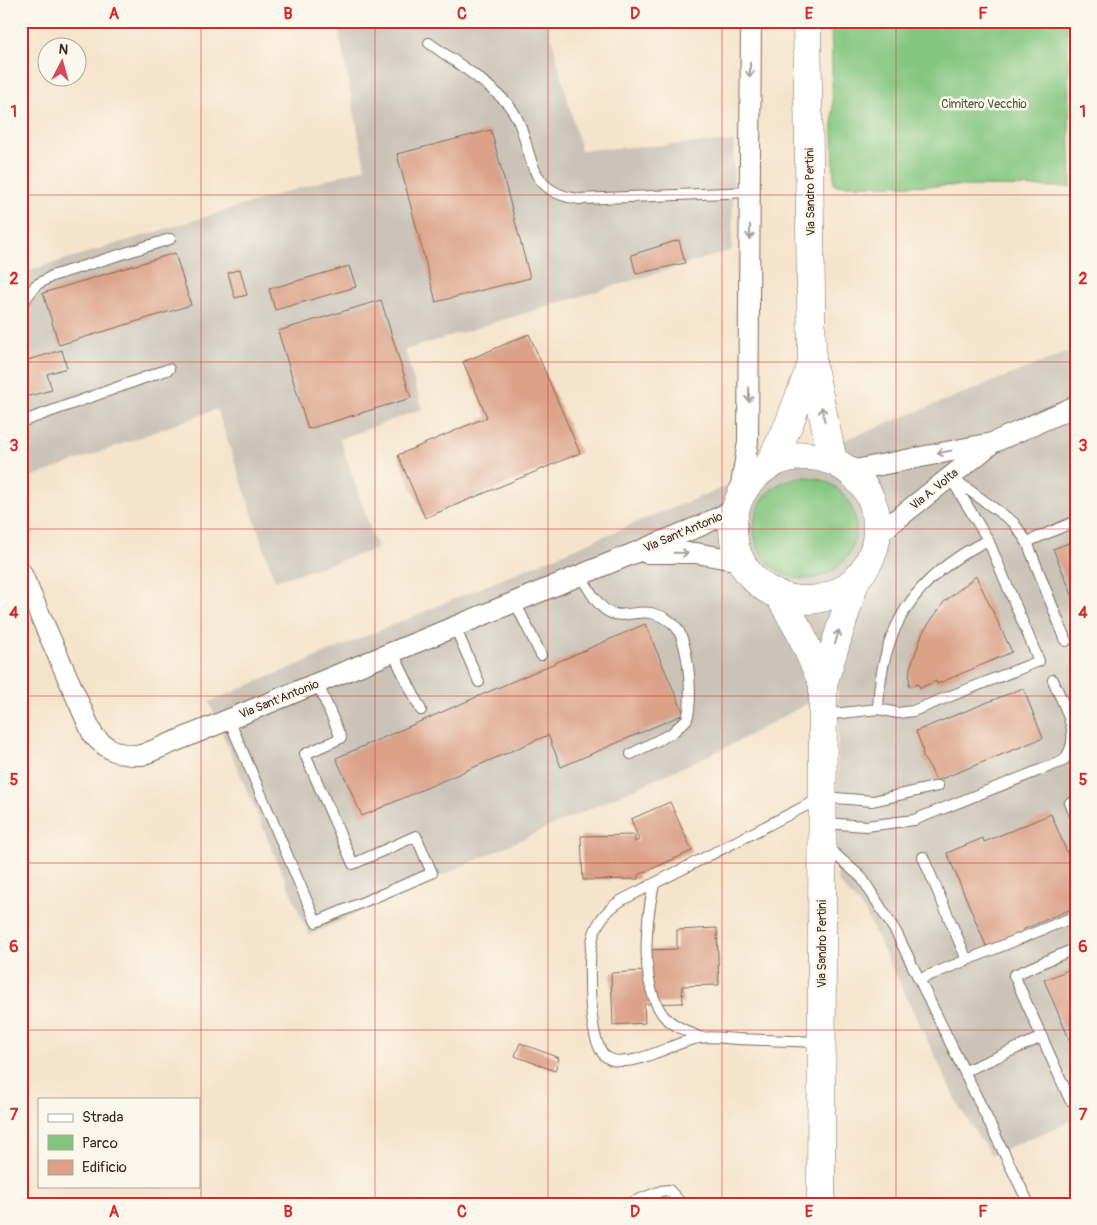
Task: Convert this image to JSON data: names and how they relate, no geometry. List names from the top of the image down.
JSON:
{
  "streets": {
    "main road": ["Via Sandro Pertini"],
    "street": ["Via A. Volta", "Via Sant'Antonio"]
  },
  "crossings": [
    ["Via Sandro Pertini", "Via A. Volta"],
    ["Via Sandro Pertini", "Via Sant'Antonio"],
    ["Via A. Volta", "Via Sant'Antonio"]
  ],
  "one_way": ["Via A. Volta"],
  "parks": ["Cimitero Vecchio"],
  "legend": ["Strada", "Parco", "Edificio"],
  "north": "top",
  "grid": {
    "columns": [
      "A",
      "B",
      "C",
      "D",
      "E",
      "F"
    ],
    "rows": [
      "1",
      "2",
      "3",
      "4",
      "5",
      "6",
      "7"
    ]
  }
}
